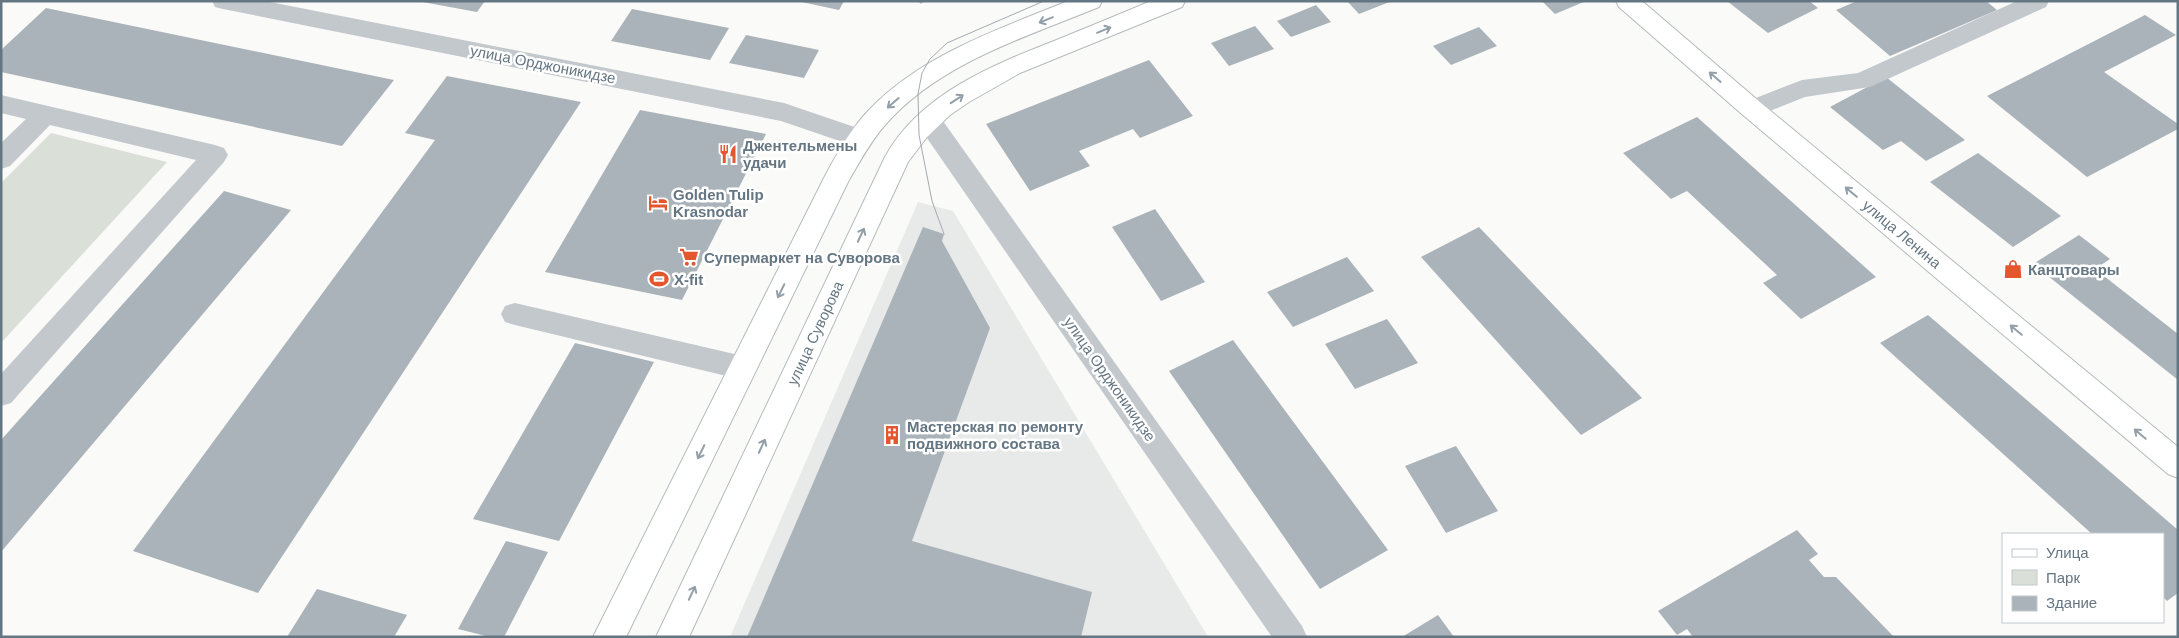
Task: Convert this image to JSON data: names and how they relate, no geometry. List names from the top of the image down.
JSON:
{
  "streets": {
    "main road": ["улица Ленина", "улица Суворова"],
    "street": ["улица Орджоникидзе"]
  },
  "crossings": [
    ["улица Орджоникидзе", "улица Суворова"]
  ],
  "one_way": ["улица Ленина"],
  "places": {
    "restaurant": ["Джентельмены удачи"],
    "hotel": ["Golden Tulip Krasnodar"],
    "supermarket": ["Супермаркет на Суворова"],
    "shop": ["Канцтовары"],
    "sports": ["X-fit"],
    "building": ["Мастерская по ремонту подвижного состава"]
  },
  "legend": ["Улица", "Парк", "Здание"]
}
